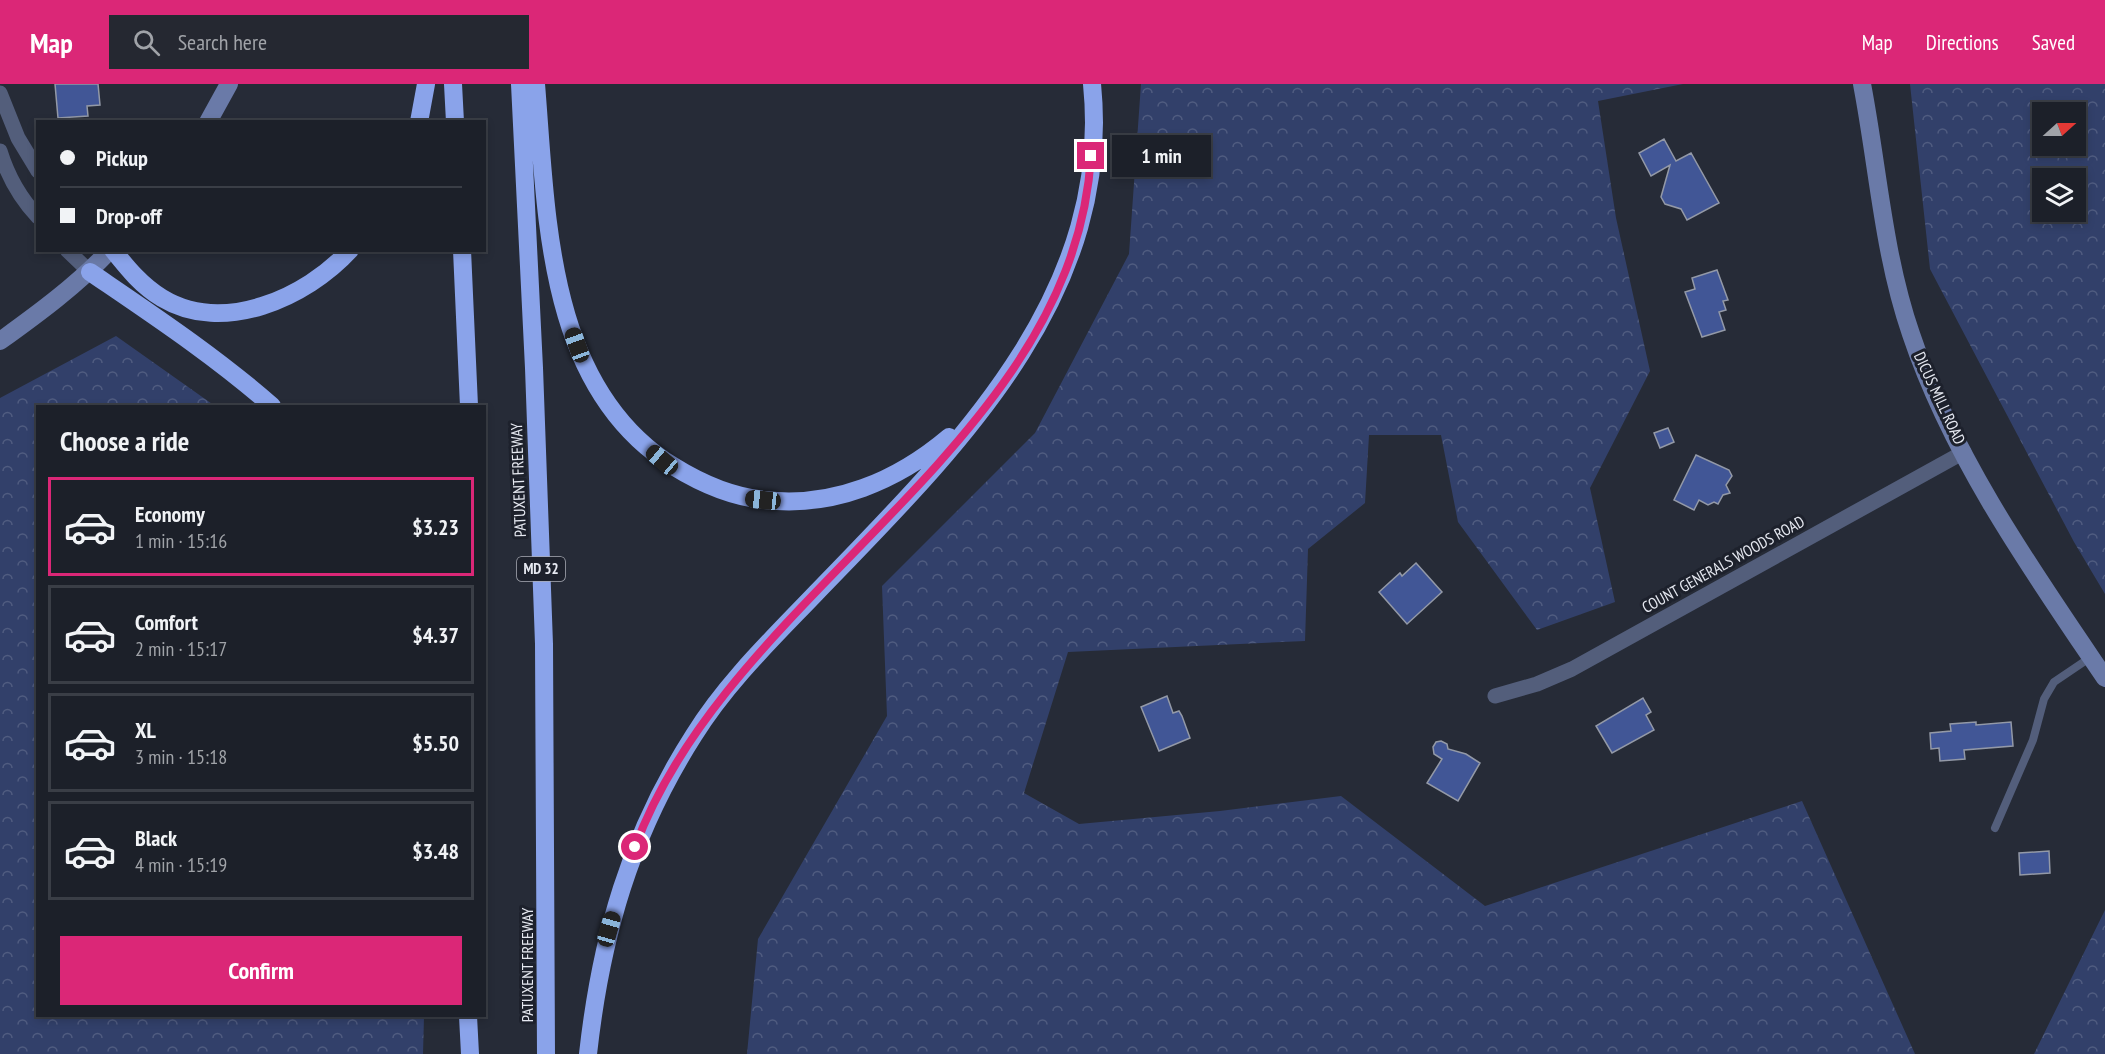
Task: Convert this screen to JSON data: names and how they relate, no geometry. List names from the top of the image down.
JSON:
{
  "streets": {
    "highway": ["PATUXENT FREEWAY", "MD 32"],
    "street": ["DICUS MILL ROAD", "COUNT GENERALS WOODS ROAD"]
  },
  "crossings": [
    ["DICUS MILL ROAD", "COUNT GENERALS WOODS ROAD"]
  ],
  "north": "right",
  "page": {
    "header": "Map",
    "search": "Search here",
    "nav": ["Map", "Directions", "Saved"],
    "banner": ["Pickup", "Drop-off"],
    "bubble": "1 min",
    "heading": "Choose a ride",
    "list": [
      {
        "name": "Economy",
        "note": "1 min · 15:16",
        "value": "$3.23"
      },
      {
        "name": "Comfort",
        "note": "2 min · 15:17",
        "value": "$4.37"
      },
      {
        "name": "XL",
        "note": "3 min · 15:18",
        "value": "$5.50"
      },
      {
        "name": "Black",
        "note": "4 min · 15:19",
        "value": "$3.48"
      }
    ],
    "buttons": "Confirm"
  }
}
